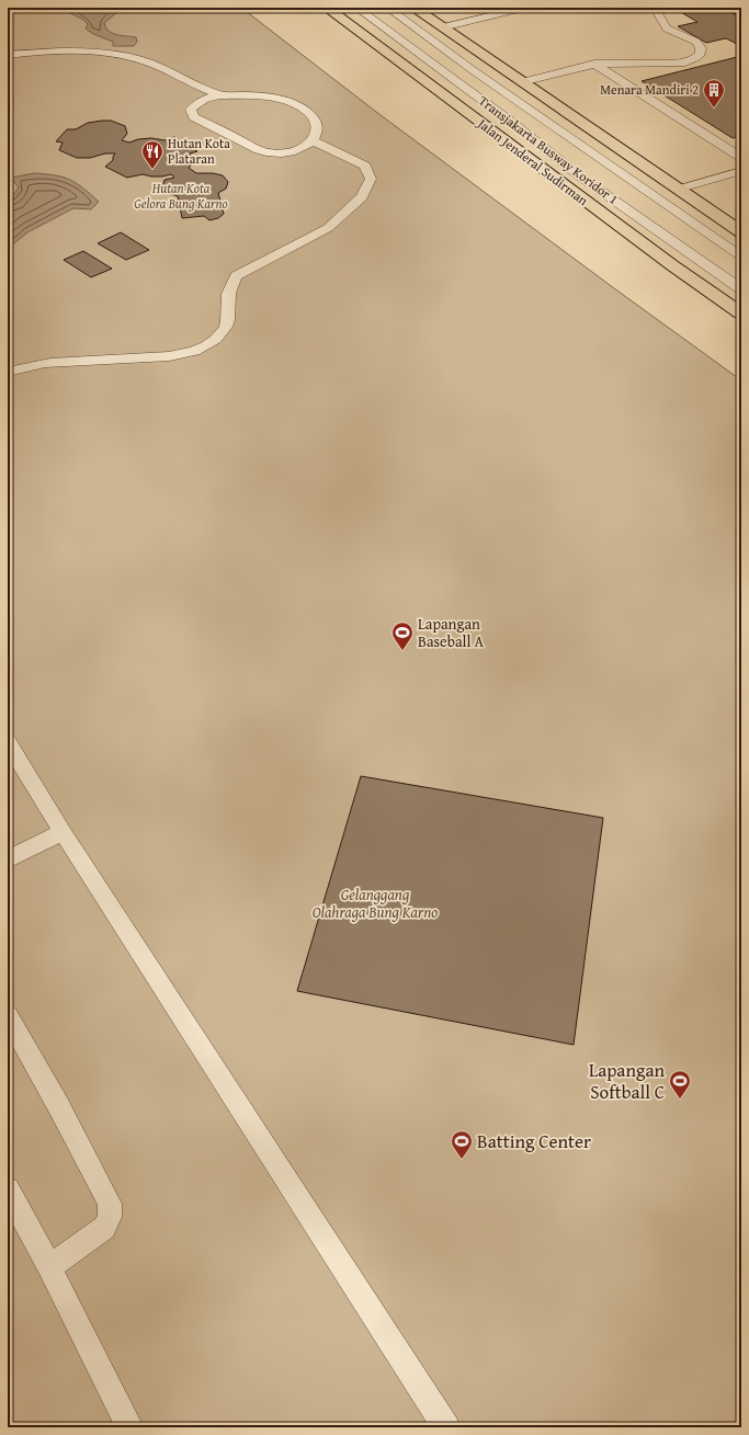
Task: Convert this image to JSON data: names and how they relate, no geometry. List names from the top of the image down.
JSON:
{
  "streets": {
    "main road": ["Jalan Jenderal Sudirman"],
    "lane": ["Transjakarta Busway Koridor 1"]
  },
  "parks": ["Hutan Kota Gelora Bung Karno", "Gelanggang Olahraga Bung Karno"],
  "places": {
    "building": ["Menara Mandiri 2"],
    "restaurant": ["Hutan Kota Plataran"],
    "sports": ["Lapangan Baseball A", "Lapangan Softball C", "Batting Center"]
  }
}
